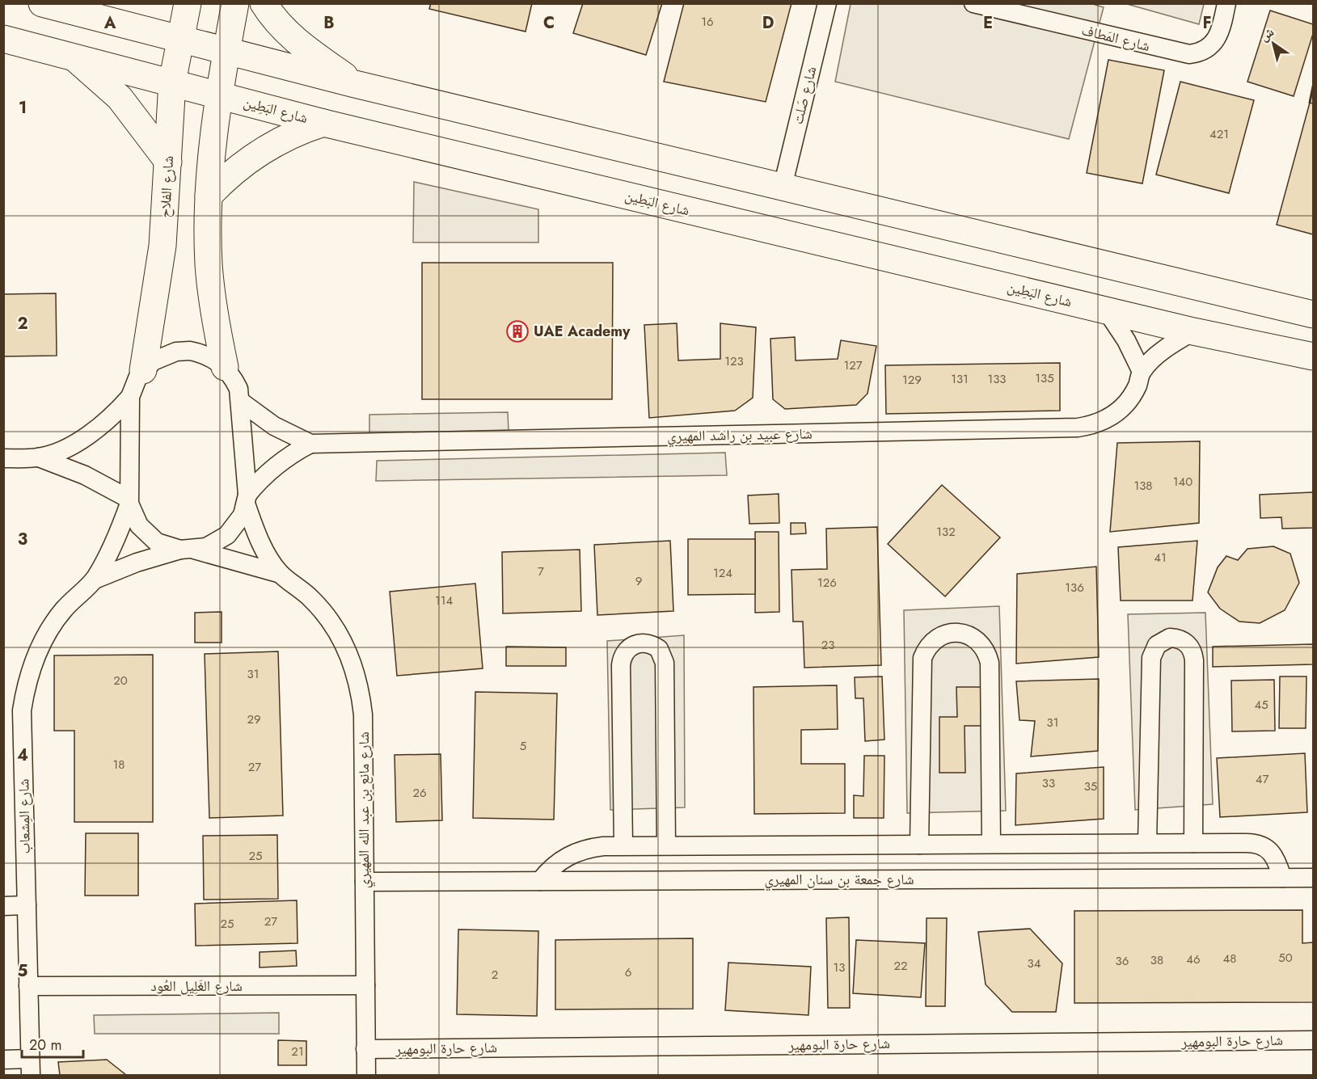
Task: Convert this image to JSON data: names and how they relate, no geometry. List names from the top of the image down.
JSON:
{
  "streets": {
    "main road": ["شارع البَطِين", "شارع الفلاح"],
    "street": [
      "شارع المَطاف",
      "شارع صَلت",
      "شارع عبيد بن راشد المهيري",
      "شارع مانع بن عبد الله المهيري",
      "شارع المِشعاب",
      "شارع جمعة بن سنان المهيري",
      "شارع الغَلِيل العُود",
      "شارع حارة البومهير"
    ]
  },
  "crossings": [
    ["شارع البَطِين", "شارع الفلاح"],
    ["شارع البَطِين", "شارع عبيد بن راشد المهيري"],
    ["شارع الفلاح", "شارع عبيد بن راشد المهيري"],
    ["شارع الفلاح", "شارع مانع بن عبد الله المهيري"],
    ["شارع الفلاح", "شارع المِشعاب"],
    ["شارع عبيد بن راشد المهيري", "شارع مانع بن عبد الله المهيري"],
    ["شارع عبيد بن راشد المهيري", "شارع المِشعاب"],
    ["شارع مانع بن عبد الله المهيري", "شارع المِشعاب"],
    ["شارع مانع بن عبد الله المهيري", "شارع جمعة بن سنان المهيري"],
    ["شارع مانع بن عبد الله المهيري", "شارع الغَلِيل العُود"],
    ["شارع مانع بن عبد الله المهيري", "شارع حارة البومهير"],
    ["شارع المِشعاب", "شارع الغَلِيل العُود"]
  ],
  "places": {
    "building": ["UAE Academy"]
  },
  "house_numbers": [
    "16",
    "421",
    "123",
    "127",
    "135",
    "131",
    "133",
    "129",
    "140",
    "138",
    "132",
    "41",
    "7",
    "124",
    "9",
    "126",
    "136",
    "114",
    "23",
    "31",
    "20",
    "45",
    "29",
    "31",
    "5",
    "18",
    "27",
    "47",
    "33",
    "35",
    "26",
    "25",
    "27",
    "25",
    "50",
    "48",
    "46",
    "38",
    "36",
    "34",
    "22",
    "13",
    "6",
    "2",
    "21"
  ],
  "scale_bar": "20 m",
  "north": "top left",
  "grid": {
    "columns": [
      "A",
      "B",
      "C",
      "D",
      "E",
      "F"
    ],
    "rows": [
      "1",
      "2",
      "3",
      "4",
      "5"
    ]
  }
}
